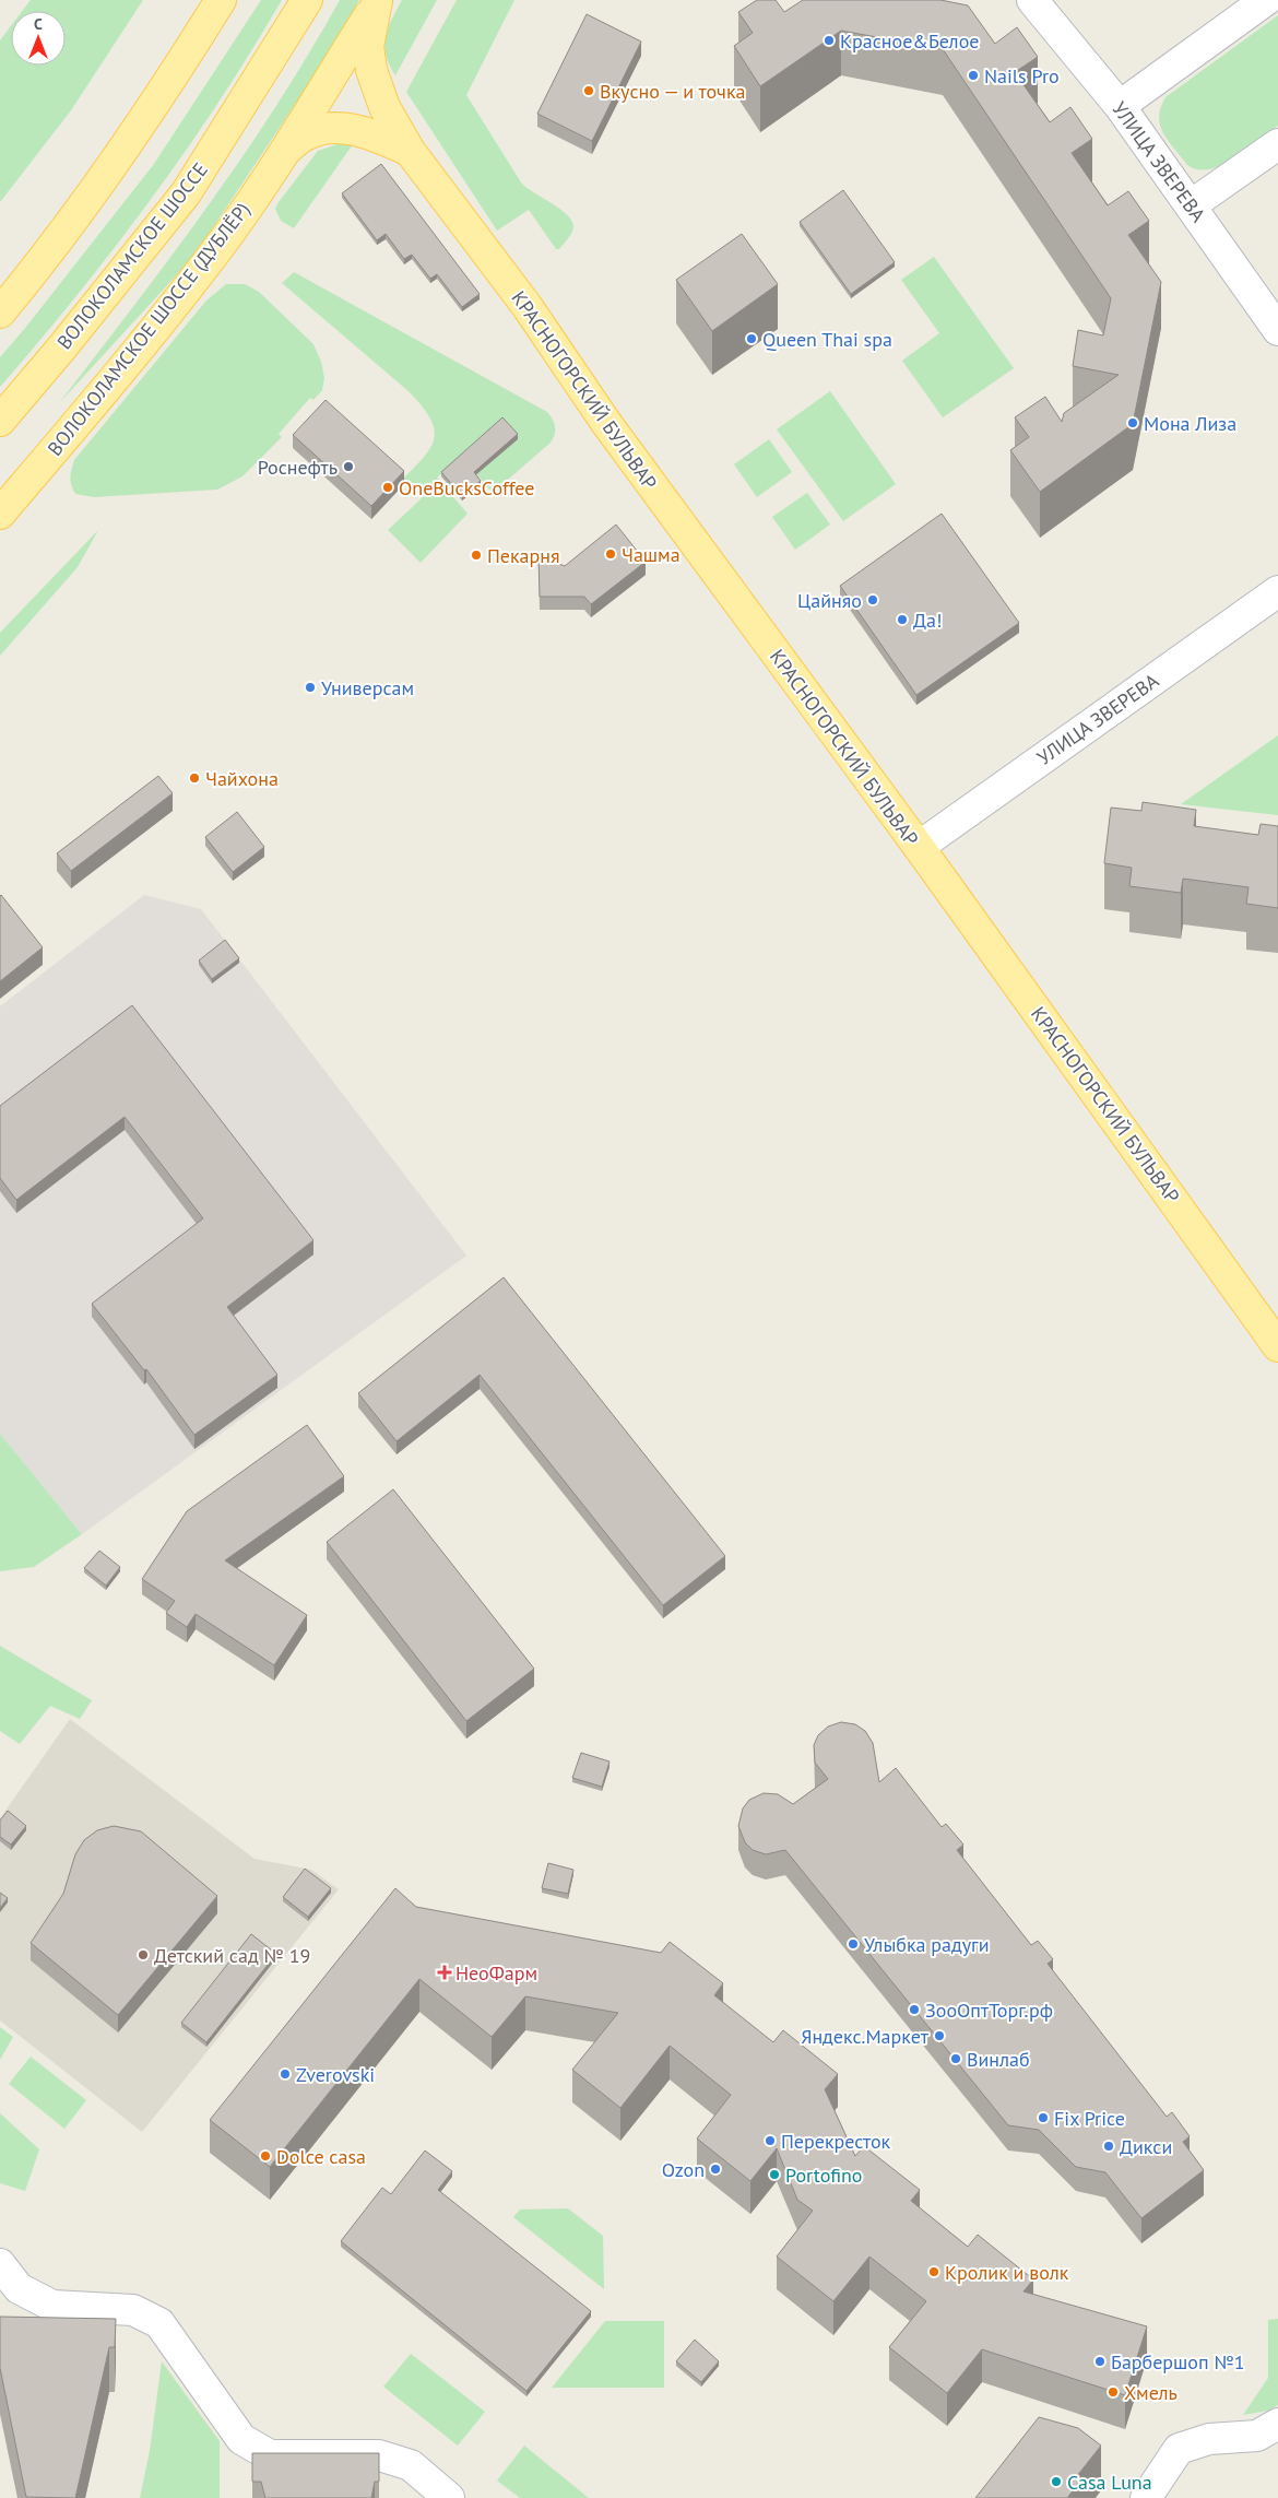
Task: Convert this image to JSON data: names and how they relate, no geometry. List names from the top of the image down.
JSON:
{
  "streets": {
    "main road": ["ВОЛОКОЛАМСКОЕ ШОССЕ", "ВОЛОКОЛАМСКОЕ ШОССЕ (ДУБЛЁР)", "КРАСНОГОРСКИЙ БУЛЬВАР"],
    "street": ["УЛИЦА ЗВЕРЕВА"]
  },
  "crossings": [
    ["УЛИЦА ЗВЕРЕВА", "КРАСНОГОРСКИЙ БУЛЬВАР"],
    ["ВОЛОКОЛАМСКОЕ ШОССЕ (ДУБЛЁР)", "КРАСНОГОРСКИЙ БУЛЬВАР"]
  ],
  "places": {
    "other": [
      "Красное&Белое",
      "Nails Pro",
      "Вкусно — и точка",
      "Queen Thai spa",
      "Мона Лиза",
      "Роснефть",
      "OneBucksCoffee",
      "Чашма",
      "Пекарня",
      "Цайняо",
      "Да!",
      "Универсам",
      "Чайхона",
      "Улыбка радуги",
      "Детский сад № 19",
      "ЗооОптТорг.рф",
      "Яндекс.Маркет",
      "Винлаб",
      "Zverovski",
      "Fix Price",
      "Перекресток",
      "Дикси",
      "Dolce casa",
      "Ozon",
      "Portofino",
      "Кролик и волк",
      "Барбершоп №1",
      "Хмель",
      "Casa Luna"
    ],
    "health": ["НеоФарм"]
  },
  "north": "top"
}
